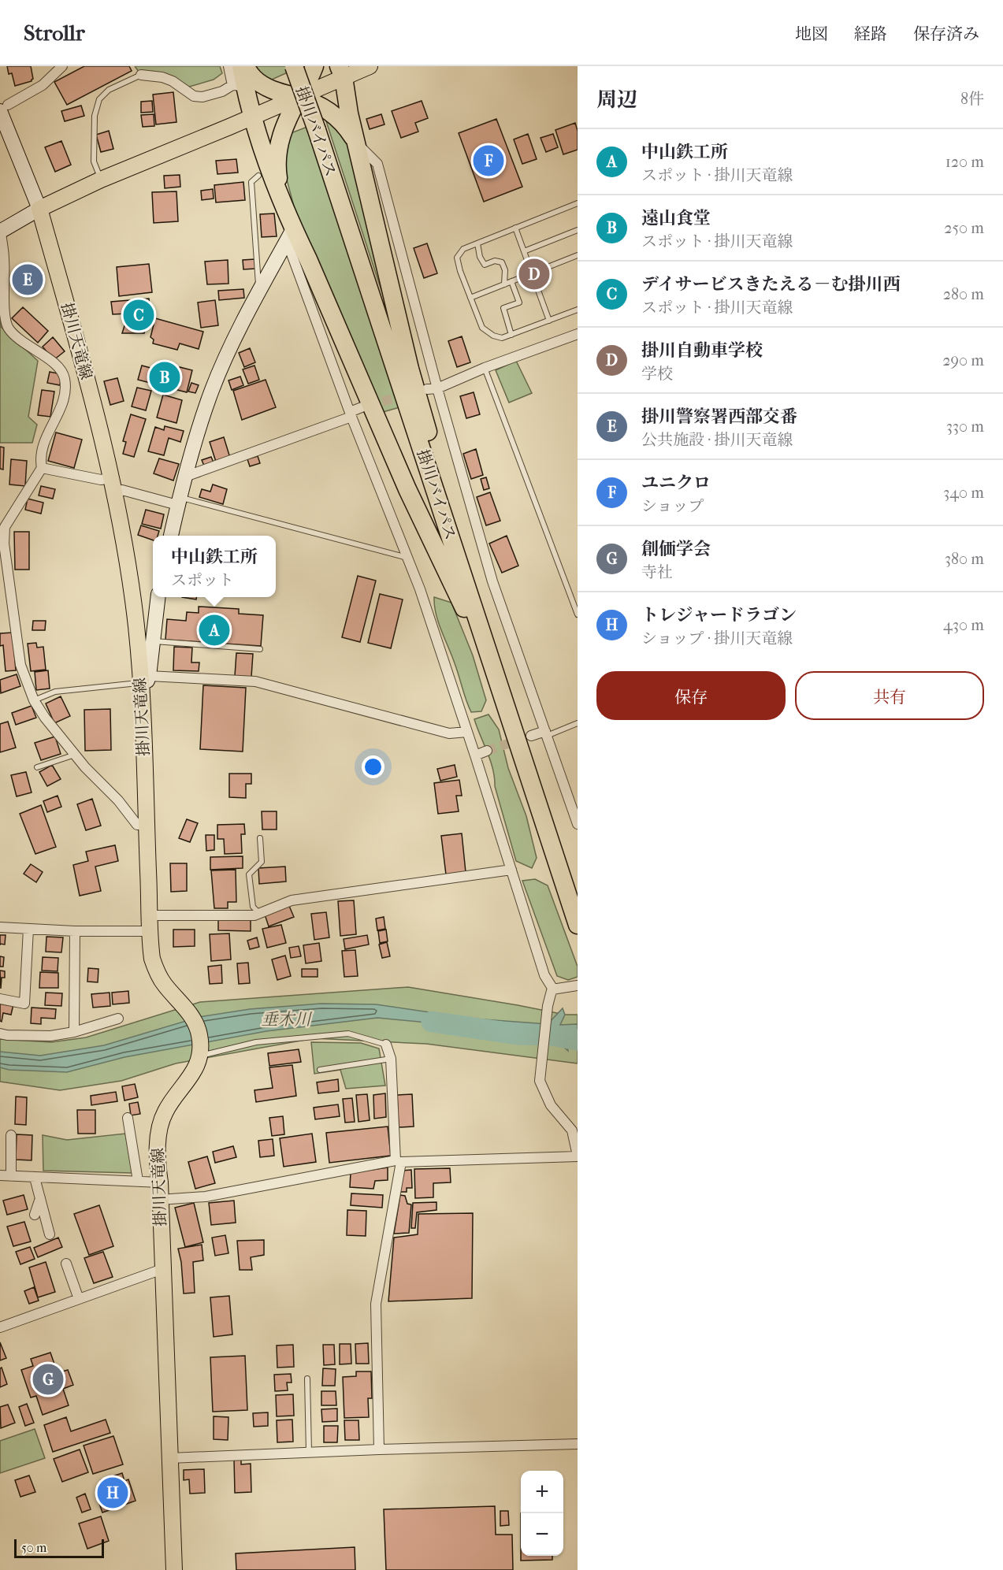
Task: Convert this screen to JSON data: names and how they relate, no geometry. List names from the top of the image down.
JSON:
{
  "streets": {
    "highway": ["掛川バイパス"],
    "main road": ["掛川天竜線"]
  },
  "water": ["垂木川"],
  "scale_bar": "50 m",
  "page": {
    "header": "Strollr",
    "nav": ["地図", "経路", "保存済み"],
    "heading": ["周辺", "8件"],
    "list": [
      {
        "mark": "A",
        "name": "中山鉄工所",
        "note": "スポット · 掛川天竜線",
        "value": "120 m"
      },
      {
        "mark": "B",
        "name": "遠山食堂",
        "note": "スポット · 掛川天竜線",
        "value": "250 m"
      },
      {
        "mark": "C",
        "name": "デイサービスきたえる－む掛川西",
        "note": "スポット · 掛川天竜線",
        "value": "280 m"
      },
      {
        "mark": "D",
        "name": "掛川自動車学校",
        "note": "学校",
        "value": "290 m"
      },
      {
        "mark": "E",
        "name": "掛川警察署西部交番",
        "note": "公共施設 · 掛川天竜線",
        "value": "330 m"
      },
      {
        "mark": "F",
        "name": "ユニクロ",
        "note": "ショップ",
        "value": "340 m"
      },
      {
        "mark": "G",
        "name": "創価学会",
        "note": "寺社",
        "value": "380 m"
      },
      {
        "mark": "H",
        "name": "トレジャードラゴン",
        "note": "ショップ · 掛川天竜線",
        "value": "430 m"
      }
    ],
    "pins": [
      "F",
      "D",
      "E",
      "C",
      "B",
      "A",
      "G",
      "H"
    ],
    "popup": ["中山鉄工所", "スポット"],
    "buttons": ["保存", "共有"],
    "map_buttons": ["+", "−"],
    "scale": "50 m"
  }
}
